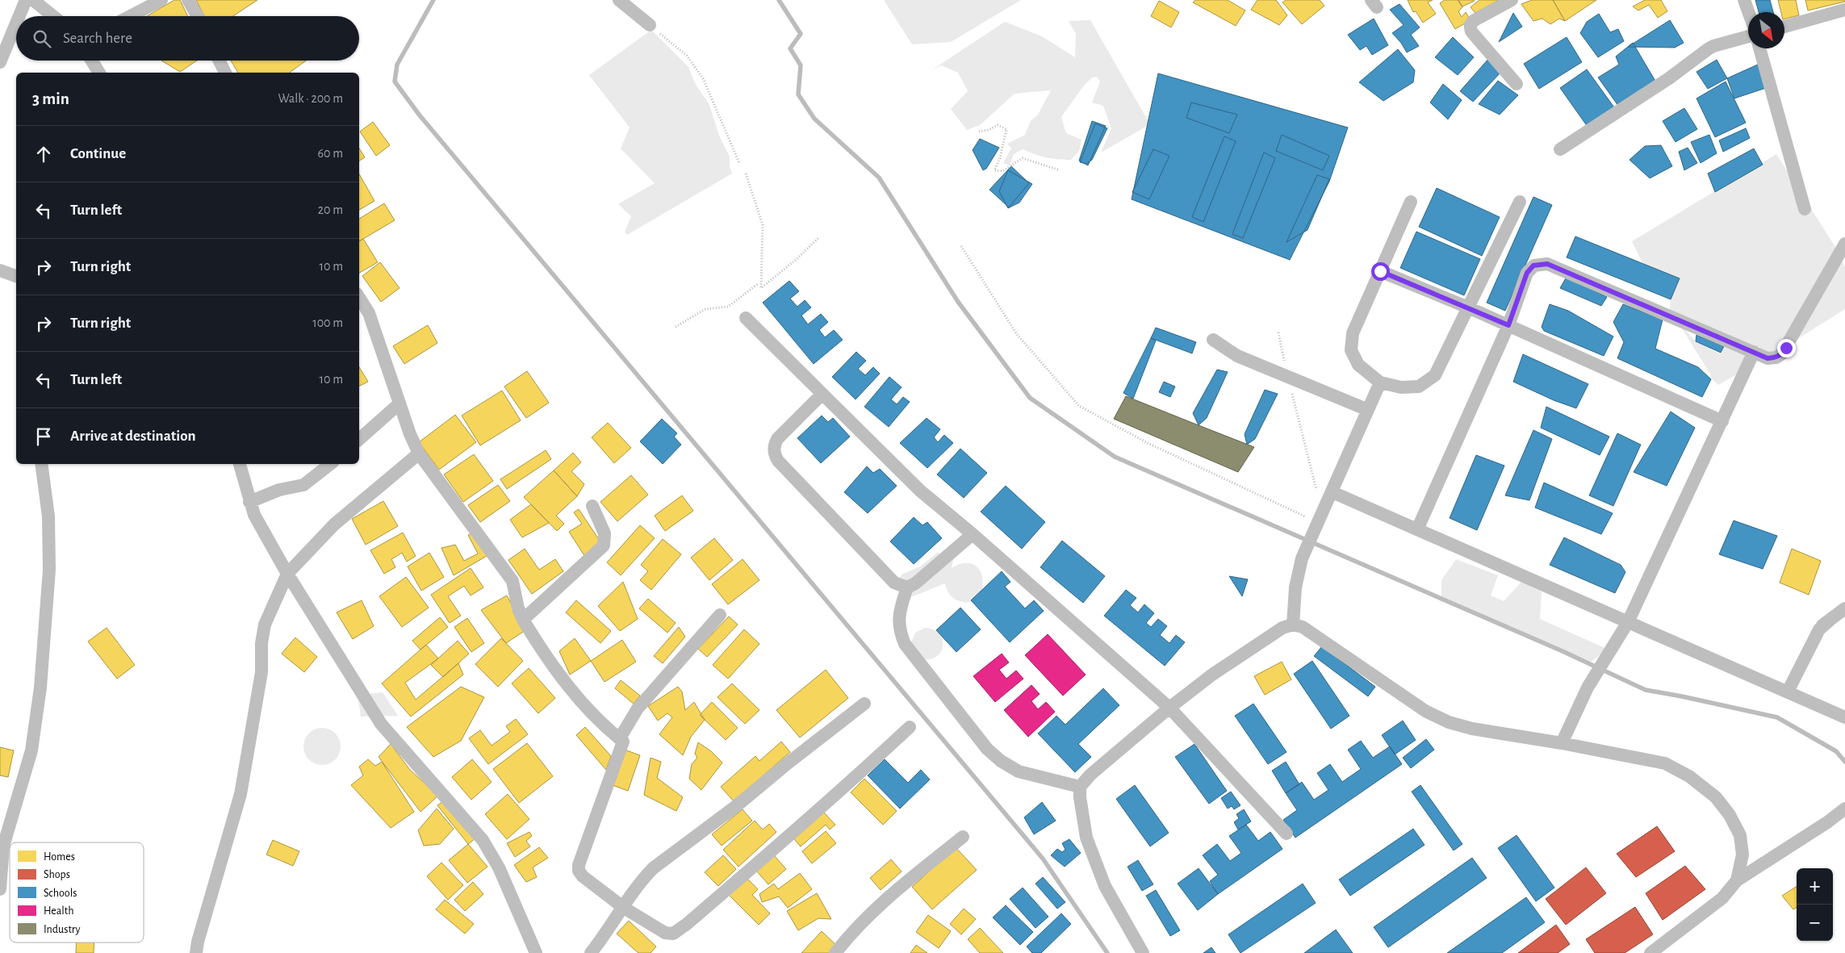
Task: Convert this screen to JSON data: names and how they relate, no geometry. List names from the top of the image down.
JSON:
{
  "legend": [
    "Homes",
    "Shops",
    "Schools",
    "Health",
    "Industry"
  ],
  "north": "bottom right",
  "page": {
    "search": "Search here",
    "heading": ["3 min", "Walk · 200 m"],
    "list": [
      ["Continue", "60 m"],
      ["Turn left", "20 m"],
      ["Turn right", "10 m"],
      ["Turn right", "100 m"],
      ["Turn left", "10 m"],
      "Arrive at destination"
    ],
    "map_buttons": ["+", "−"]
  }
}
